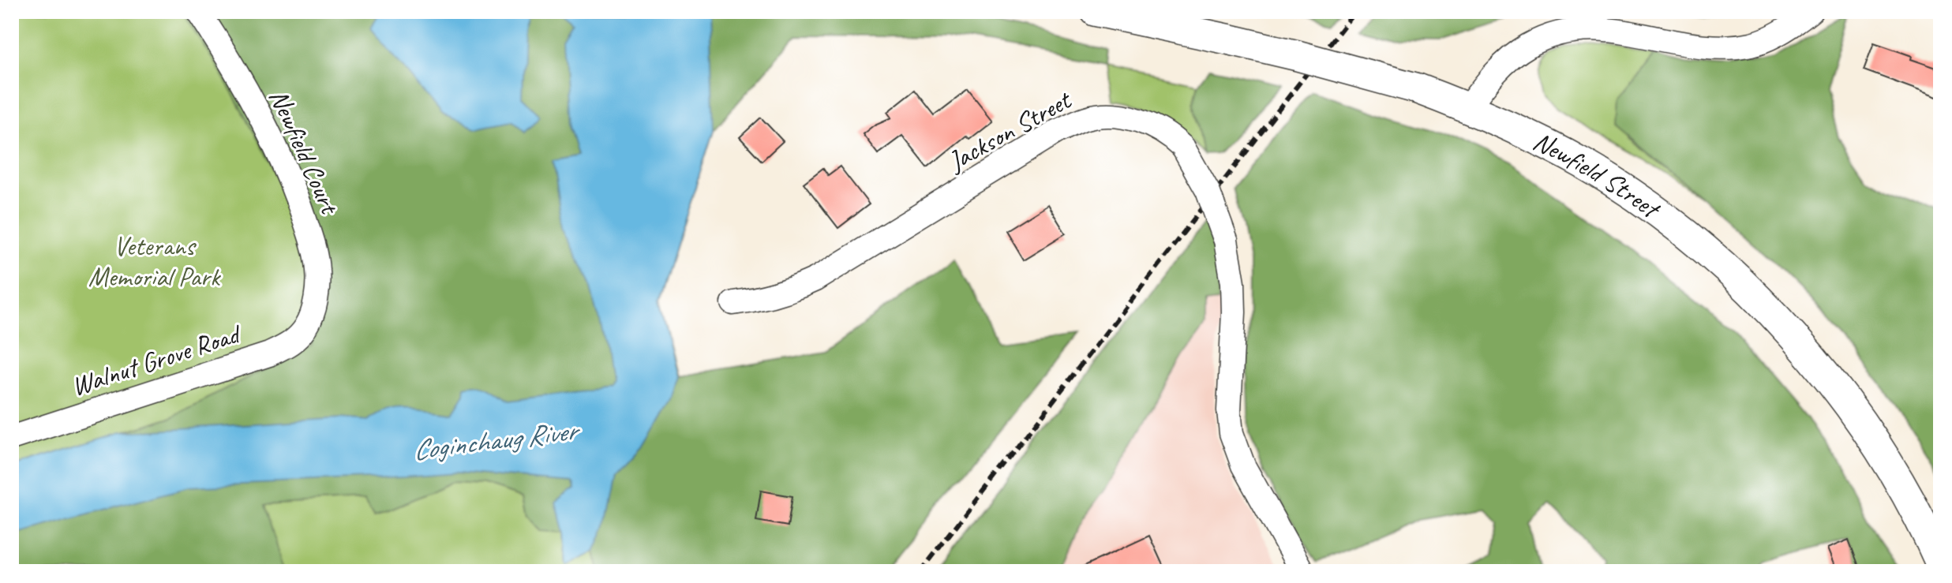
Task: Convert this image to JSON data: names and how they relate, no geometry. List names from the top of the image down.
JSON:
{
  "streets": {
    "main road": ["Newfield Street"],
    "street": ["Jackson Street", "Newfield Court", "Walnut Grove Road"]
  },
  "crossings": [
    ["Newfield Court", "Walnut Grove Road"]
  ],
  "water": ["Coginchaug River"],
  "parks": ["Veterans Memorial Park"]
}
